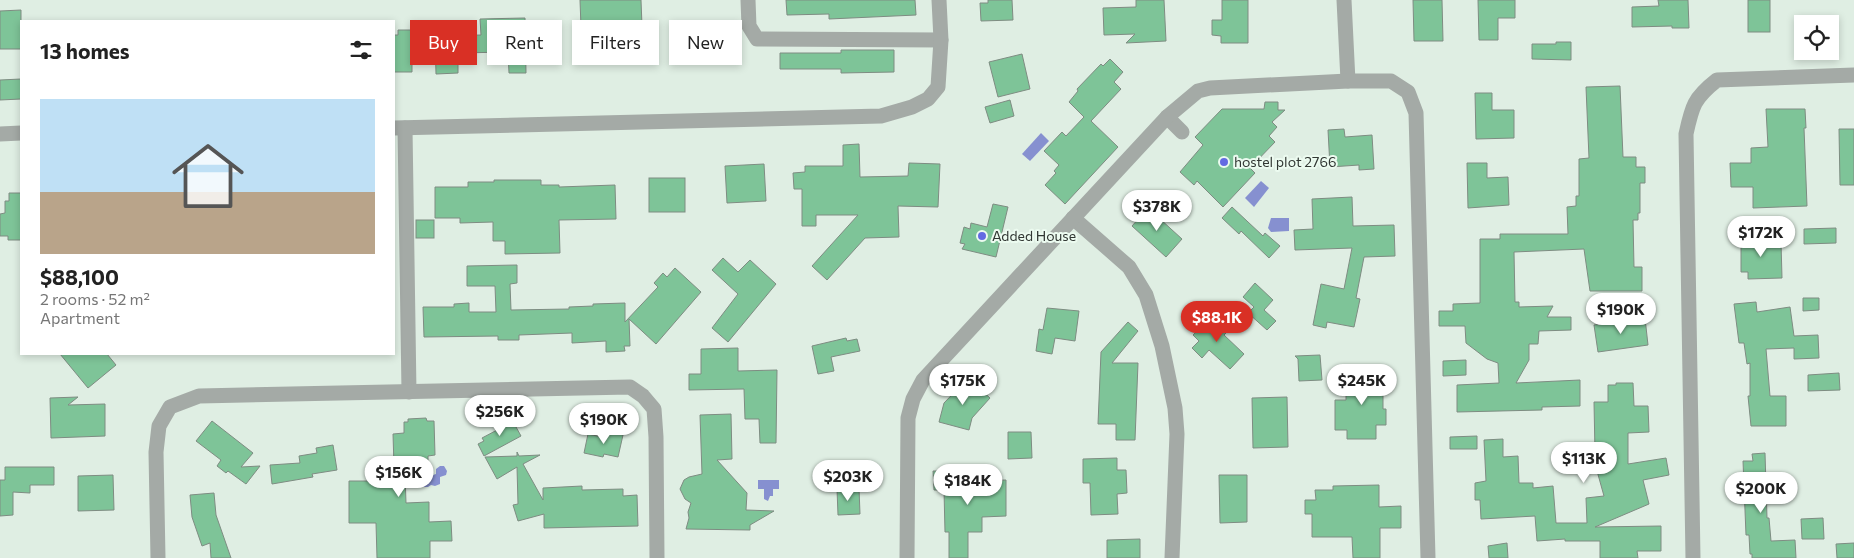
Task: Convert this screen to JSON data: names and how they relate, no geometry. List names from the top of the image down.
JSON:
{
  "places": ["hostel plot 2766", "Added House"],
  "page": {
    "chip": [
      "Buy",
      "Rent",
      "Filters",
      "New"
    ],
    "heading": "13 homes",
    "list": [
      {
        "name": "$88,100",
        "note": "2 rooms · 52 m² · Apartment"
      }
    ],
    "price": [
      "$378K",
      "$172K",
      "$190K",
      "$88.1K",
      "$175K",
      "$245K",
      "$256K",
      "$190K",
      "$113K",
      "$156K",
      "$203K",
      "$184K",
      "$200K"
    ]
  }
}
